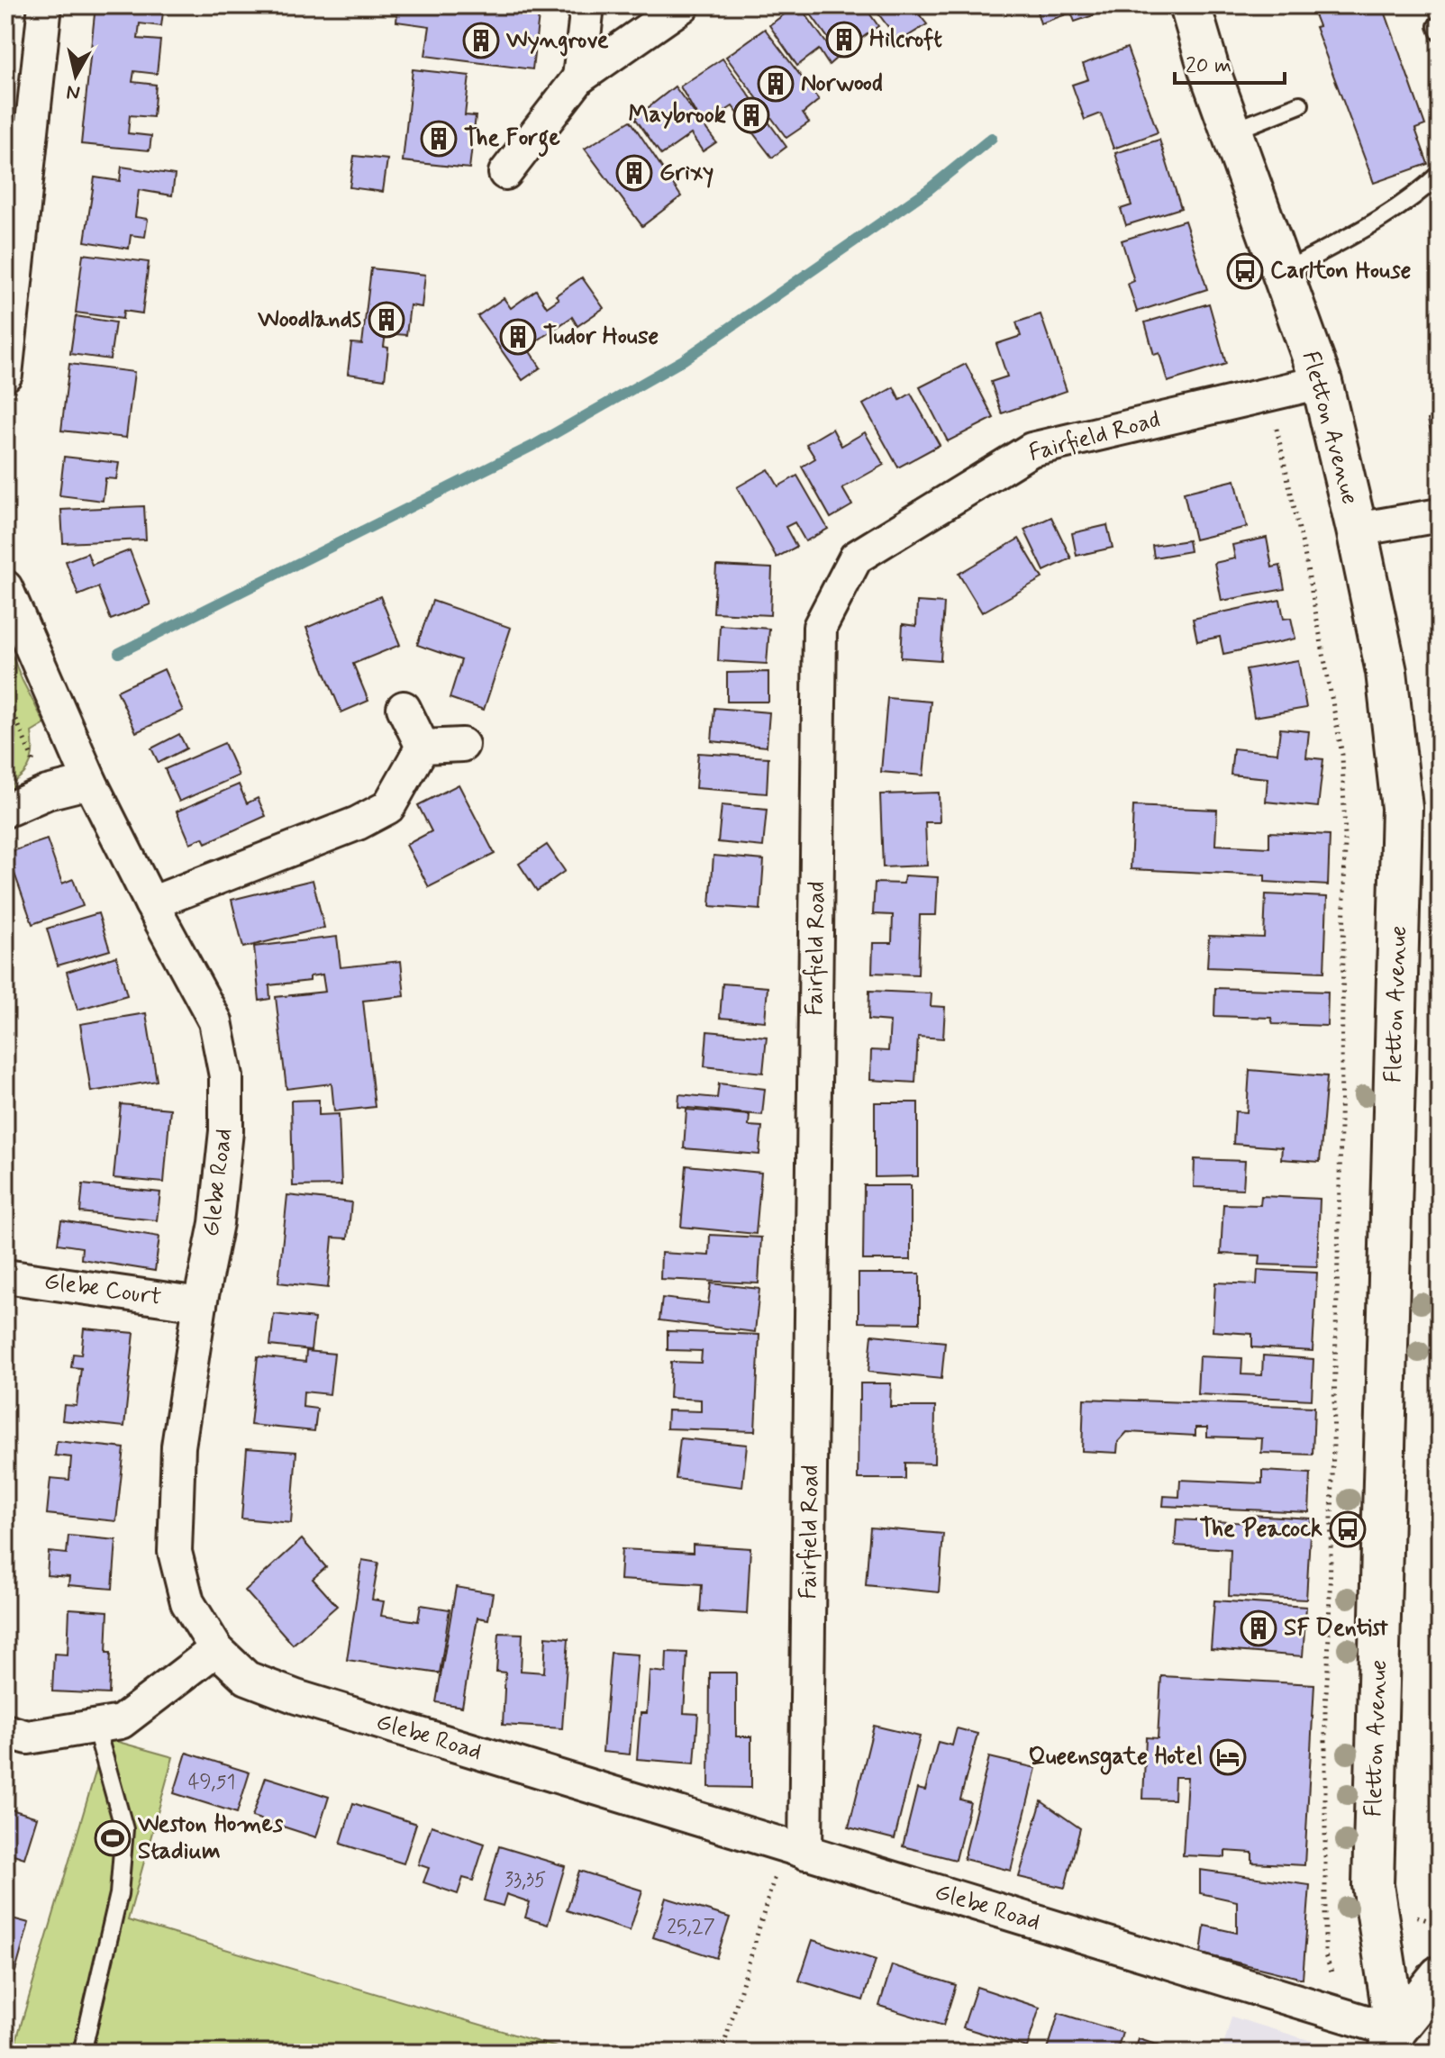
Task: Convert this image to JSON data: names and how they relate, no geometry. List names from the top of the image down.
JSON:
{
  "streets": {
    "main road": ["Fletton Avenue"],
    "street": ["Fairfield Road", "Glebe Road", "Glebe Court"]
  },
  "crossings": [
    ["Fletton Avenue", "Fairfield Road"],
    ["Fletton Avenue", "Glebe Road"],
    ["Fairfield Road", "Glebe Road"],
    ["Glebe Road", "Glebe Court"]
  ],
  "places": {
    "building": [
      "Hilcroft",
      "Wyngrove",
      "Norwood",
      "Maybrook",
      "The Forge",
      "Grixy",
      "Woodlands",
      "Tudor House",
      "SF Dentist"
    ],
    "bus stop": ["Carlton House", "The Peacock"],
    "hotel": ["Queensgate Hotel"],
    "sports": ["Weston Homes Stadium"]
  },
  "house_numbers": ["49,51", "33,35", "25,27"],
  "scale_bar": "20 m",
  "north": "bottom"
}
